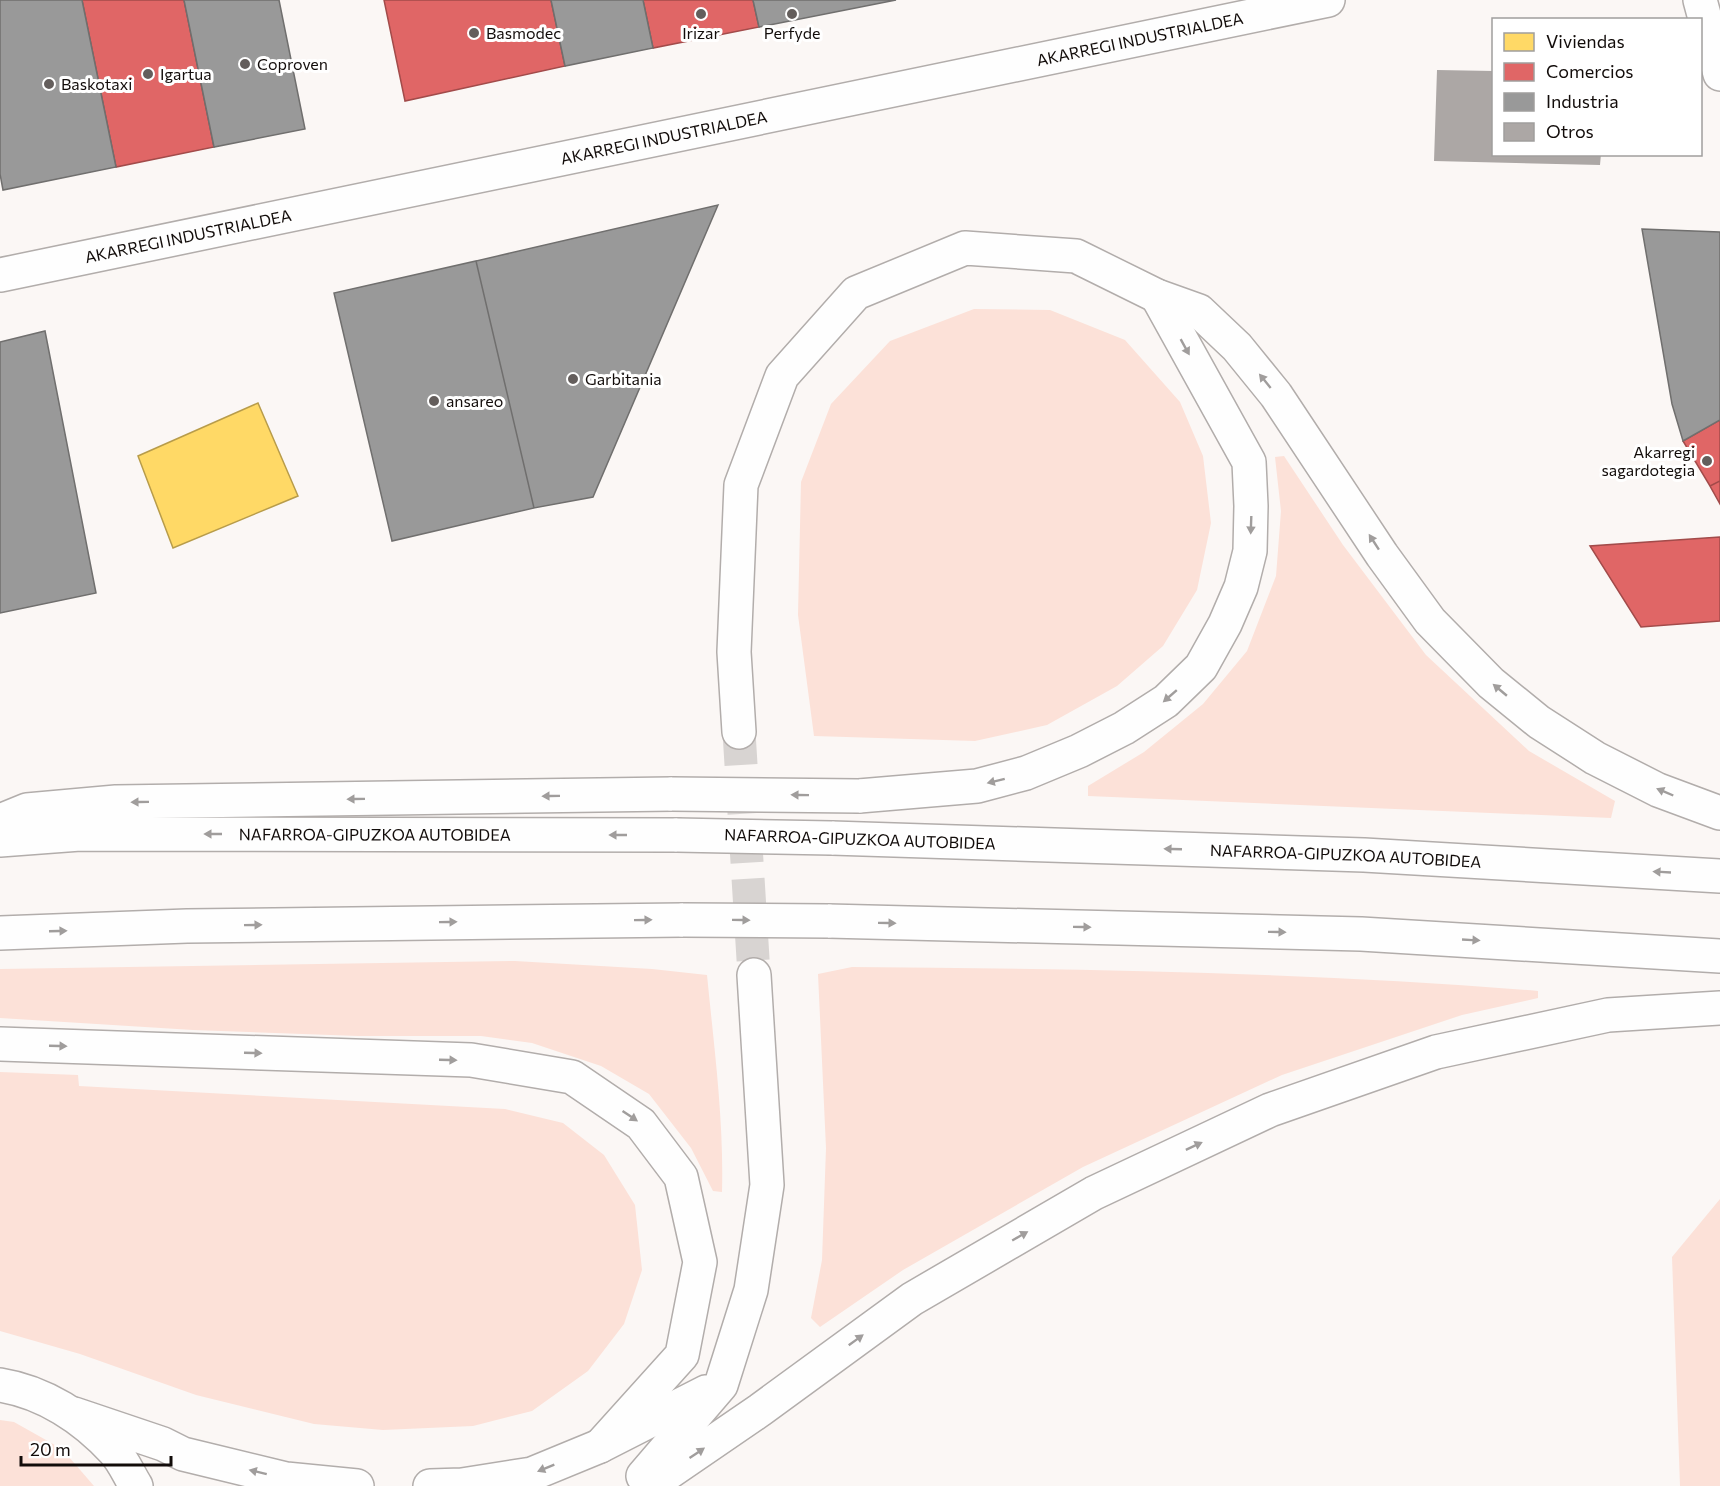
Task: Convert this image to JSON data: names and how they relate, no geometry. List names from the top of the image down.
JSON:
{
  "streets": {
    "main road": ["AKARREGI INDUSTRIALDEA", "NAFARROA-GIPUZKOA AUTOBIDEA"]
  },
  "places": [
    "Irizar",
    "Perfyde",
    "Basmodec",
    "Coproven",
    "Igartua",
    "Baskotaxi",
    "Garbitania",
    "ansareo",
    "Akarregi sagardotegia"
  ],
  "legend": [
    "Viviendas",
    "Comercios",
    "Industria",
    "Otros"
  ],
  "scale_bar": "20 m"
}
